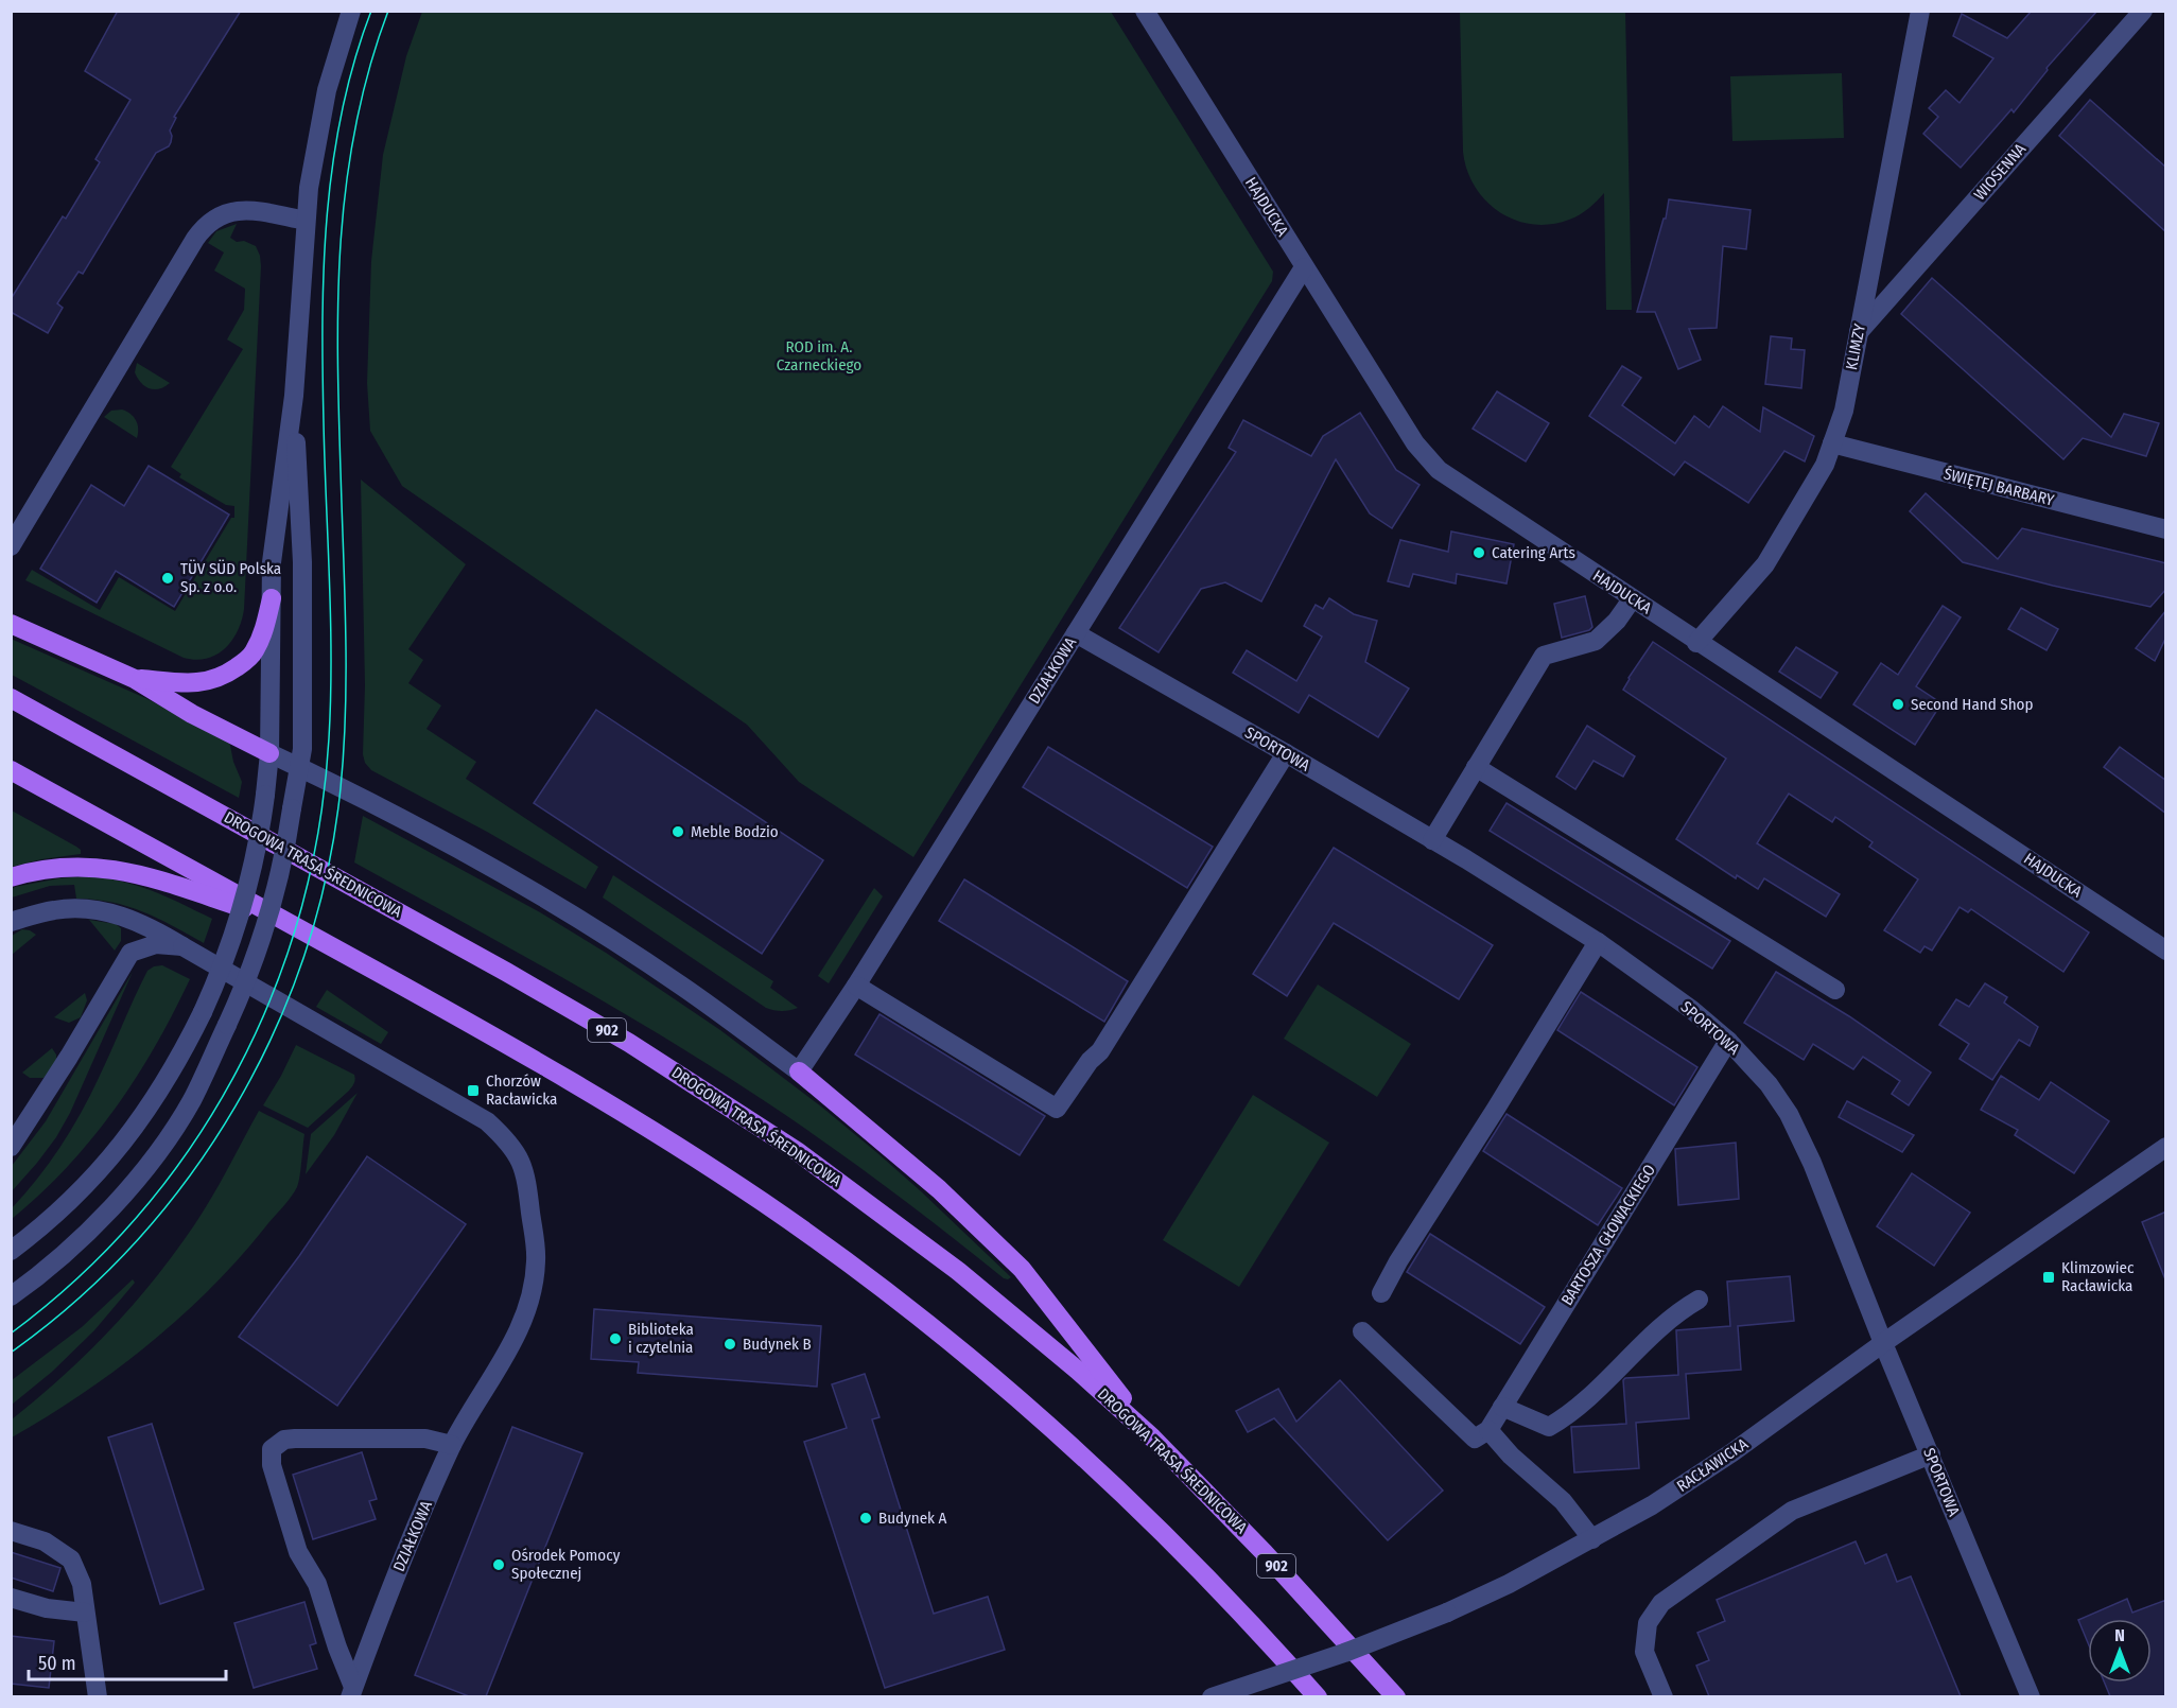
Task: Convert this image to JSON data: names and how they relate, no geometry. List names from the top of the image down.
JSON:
{
  "streets": {
    "main road": ["DROGOWA TRASA ŚREDNICOWA", "902"],
    "street": [
      "WIOSENNA",
      "HAJDUCKA",
      "KLIMZY",
      "ŚWIĘTEJ BARBARY",
      "DZIAŁKOWA",
      "SPORTOWA",
      "BARTOSZA GŁOWACKIEGO",
      "RACŁAWICKA"
    ]
  },
  "crossings": [
    ["WIOSENNA", "KLIMZY"],
    ["HAJDUCKA", "KLIMZY"],
    ["HAJDUCKA", "DZIAŁKOWA"],
    ["KLIMZY", "ŚWIĘTEJ BARBARY"],
    ["DZIAŁKOWA", "SPORTOWA"],
    ["SPORTOWA", "BARTOSZA GŁOWACKIEGO"],
    ["SPORTOWA", "RACŁAWICKA"]
  ],
  "parks": ["ROD im. A. Czarneckiego"],
  "places": {
    "other": [
      "Catering Arts",
      "TÜV SÜD Polska Sp. z o.o.",
      "Second Hand Shop",
      "Meble Bodzio",
      "Biblioteka i czytelnia",
      "Budynek B",
      "Budynek A",
      "Ośrodek Pomocy Społecznej"
    ],
    "transit": ["Chorzów Racławicka", "Klimzowiec Racławicka"]
  },
  "scale_bar": "50 m",
  "north": "top"
}
